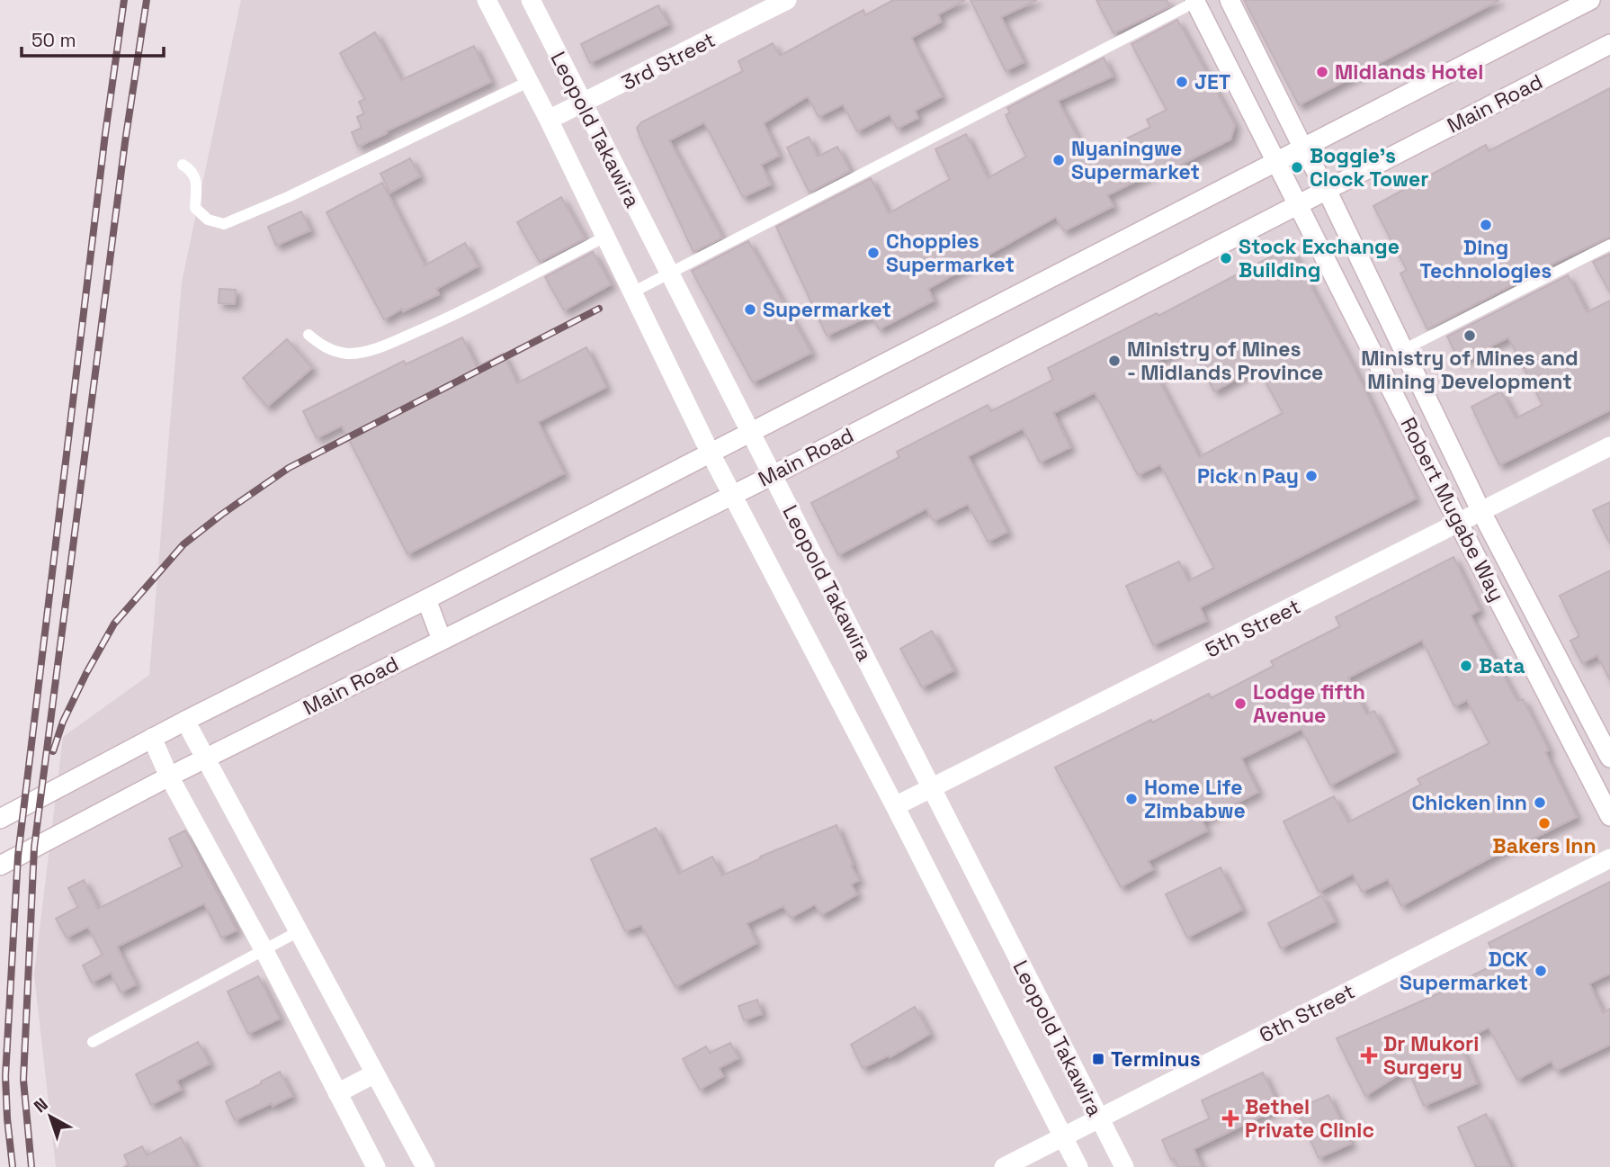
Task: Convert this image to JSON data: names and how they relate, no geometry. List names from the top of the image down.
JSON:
{
  "streets": {
    "street": [
      "3rd Street",
      "Main Road",
      "Leopold Takawira",
      "Robert Mugabe Way",
      "5th Street",
      "6th Street"
    ]
  },
  "crossings": [
    ["3rd Street", "Leopold Takawira"],
    ["Main Road", "Leopold Takawira"],
    ["Main Road", "Robert Mugabe Way"],
    ["Leopold Takawira", "5th Street"],
    ["Leopold Takawira", "6th Street"],
    ["Robert Mugabe Way", "5th Street"]
  ],
  "places": {
    "other": [
      "Midlands Hotel",
      "JET",
      "Nyaningwe Supermarket",
      "Boggie's Clock Tower",
      "Ding Technologies",
      "Choppies Supermarket",
      "Stock Exchange Building",
      "Supermarket",
      "Ministry of Mines and Mining Development",
      "Ministry of Mines - Midlands Province",
      "Pick n Pay",
      "Bata",
      "Lodge fifth Avenue",
      "Home Life Zimbabwe",
      "Chicken inn",
      "Bakers Inn",
      "DCK Supermarket"
    ],
    "health": ["Dr Mukori Surgery", "Bethel Private Clinic"],
    "transit": ["Terminus"]
  },
  "scale_bar": "50 m",
  "north": "top left"
}
